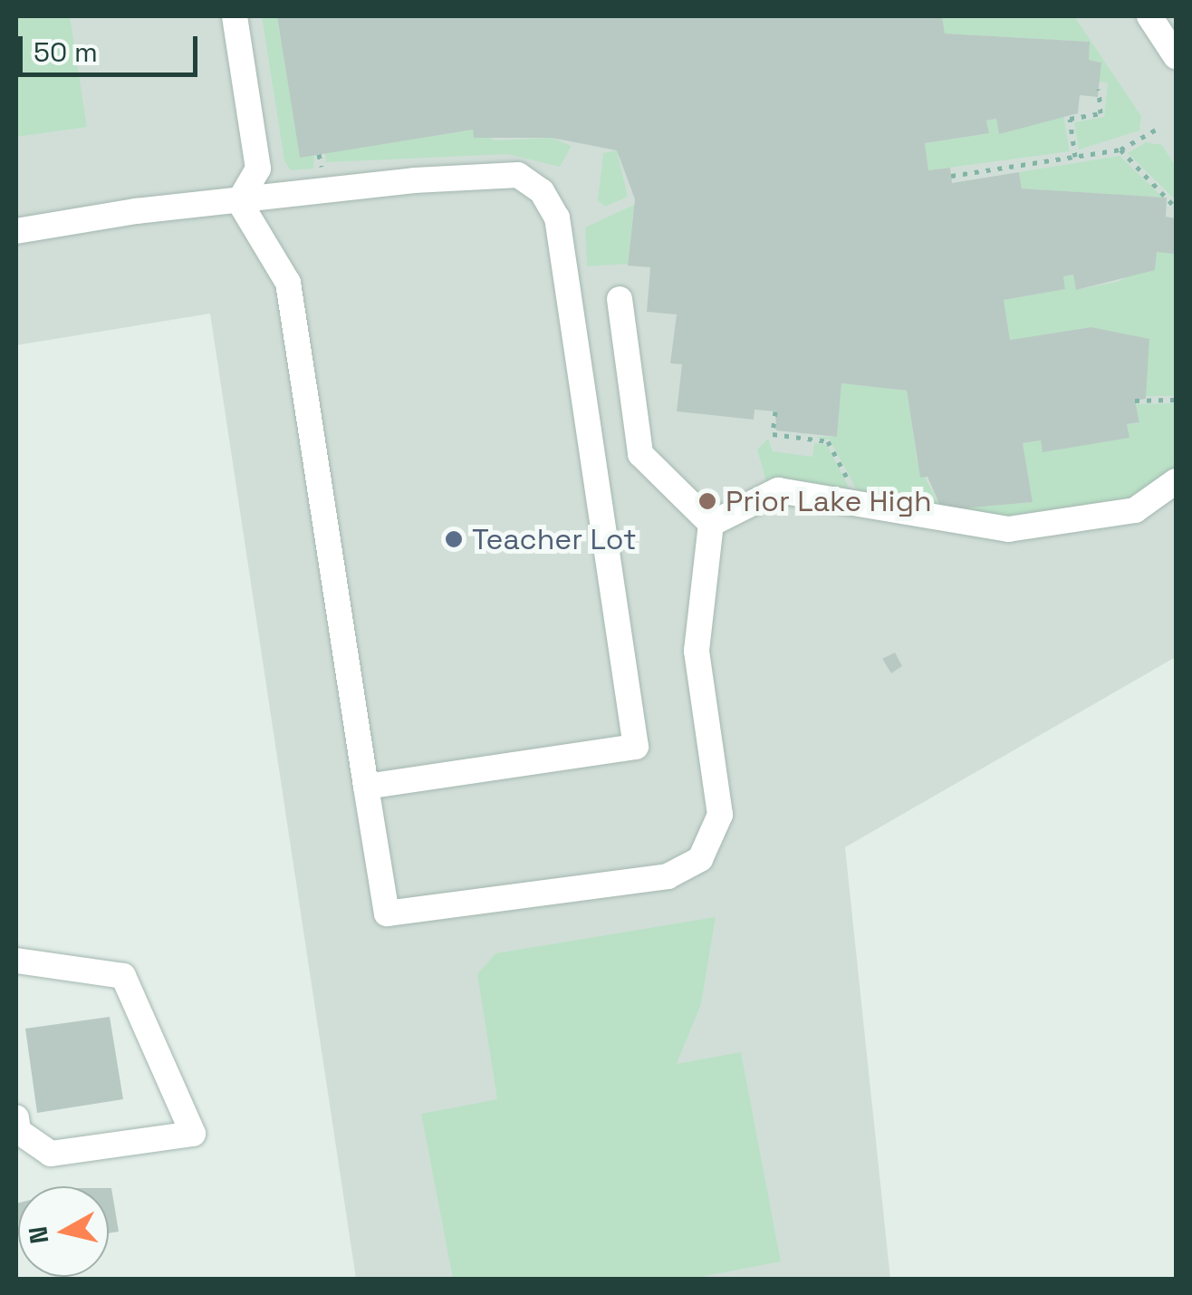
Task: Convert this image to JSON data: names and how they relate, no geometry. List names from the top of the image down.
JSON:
{
  "places": ["Prior Lake High", "Teacher Lot"],
  "scale_bar": "50 m",
  "north": "left"
}
